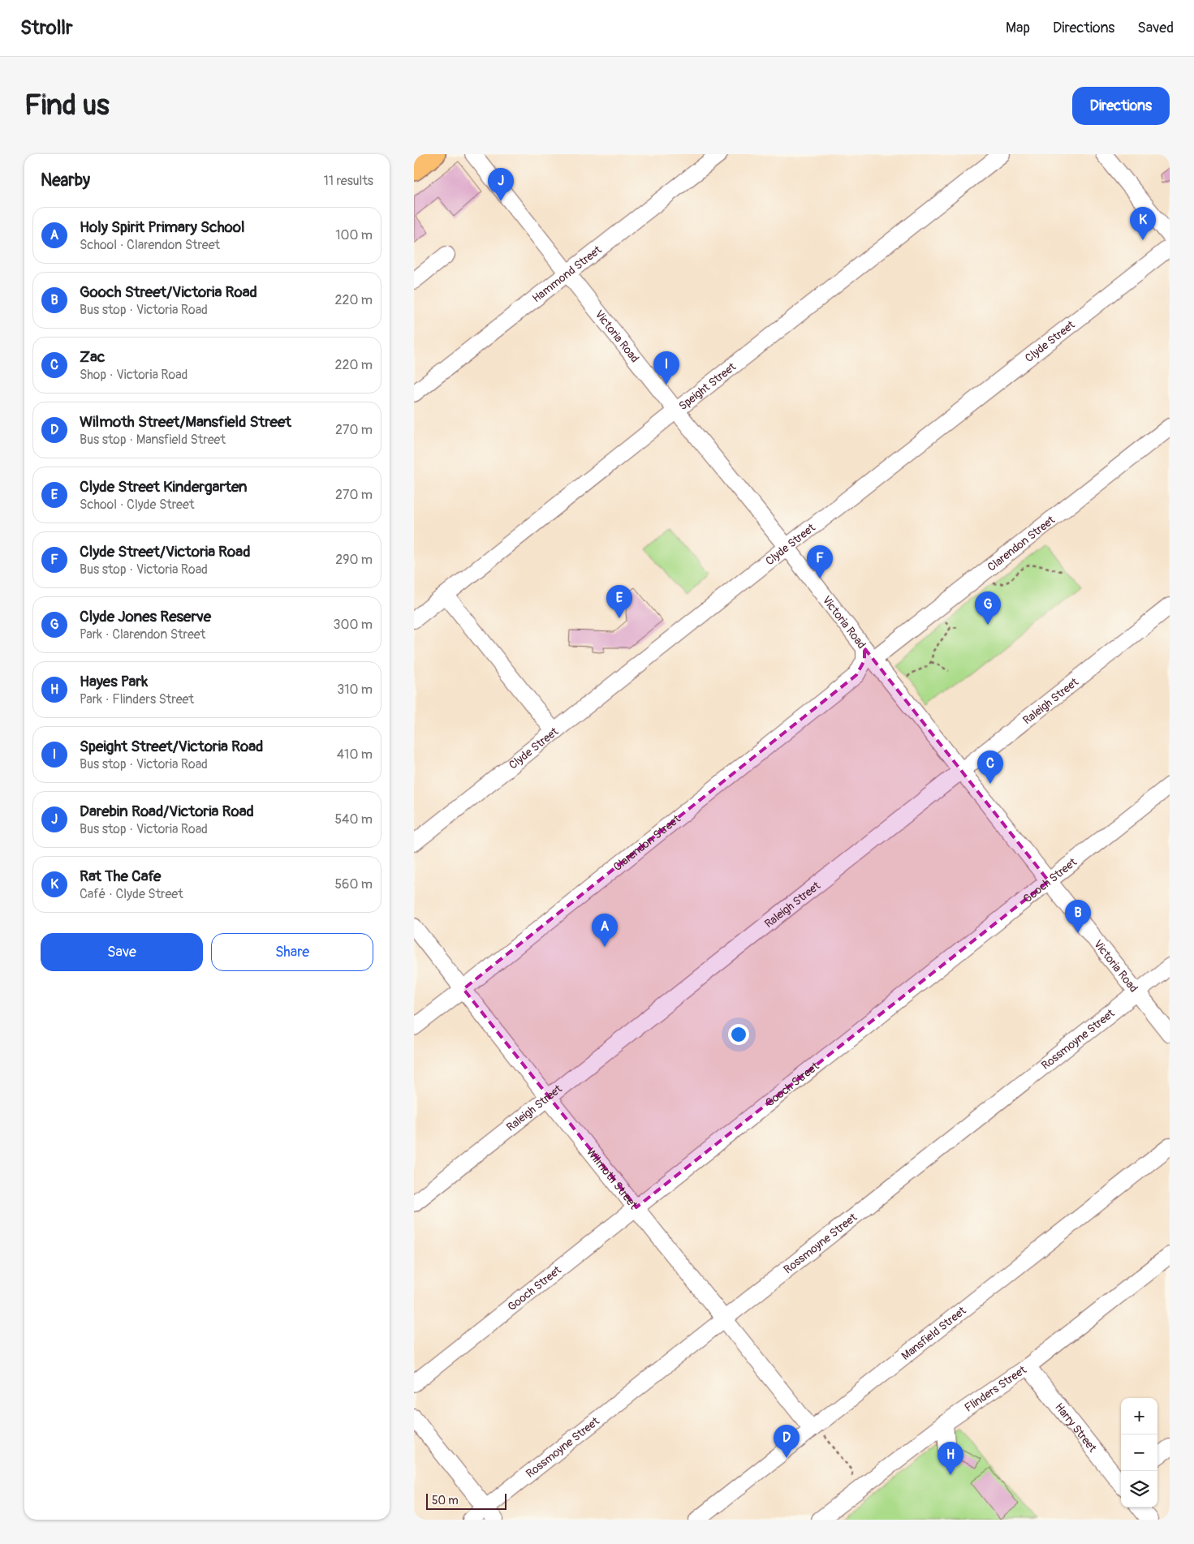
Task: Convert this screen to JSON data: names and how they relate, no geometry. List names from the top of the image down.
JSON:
{
  "streets": {
    "street": [
      "Hammond Street",
      "Victoria Road",
      "Clyde Street",
      "Speight Street",
      "Clarendon Street",
      "Raleigh Street",
      "Gooch Street",
      "Rossmoyne Street",
      "Wilmoth Street",
      "Mansfield Street",
      "Flinders Street",
      "Harry Street"
    ]
  },
  "crossings": [
    ["Hammond Street", "Victoria Road"],
    ["Victoria Road", "Clyde Street"],
    ["Victoria Road", "Speight Street"],
    ["Victoria Road", "Clarendon Street"],
    ["Victoria Road", "Raleigh Street"],
    ["Victoria Road", "Gooch Street"],
    ["Victoria Road", "Rossmoyne Street"],
    ["Clarendon Street", "Wilmoth Street"],
    ["Raleigh Street", "Wilmoth Street"],
    ["Gooch Street", "Wilmoth Street"],
    ["Rossmoyne Street", "Wilmoth Street"],
    ["Wilmoth Street", "Mansfield Street"],
    ["Flinders Street", "Harry Street"]
  ],
  "scale_bar": "50 m",
  "page": {
    "header": "Strollr",
    "nav": ["Map", "Directions", "Saved"],
    "buttons": [
      "Directions",
      ["Save", "Share"]
    ],
    "title": "Find us",
    "heading": ["Nearby", "11 results"],
    "pins": [
      "J",
      "K",
      "I",
      "F",
      "E",
      "G",
      "C",
      "B",
      "A",
      "D",
      "H"
    ],
    "list": [
      {
        "mark": "A",
        "name": "Holy Spirit Primary School",
        "note": "School · Clarendon Street",
        "value": "100 m"
      },
      {
        "mark": "B",
        "name": "Gooch Street/Victoria Road",
        "note": "Bus stop · Victoria Road",
        "value": "220 m"
      },
      {
        "mark": "C",
        "name": "Zac",
        "note": "Shop · Victoria Road",
        "value": "220 m"
      },
      {
        "mark": "D",
        "name": "Wilmoth Street/Mansfield Street",
        "note": "Bus stop · Mansfield Street",
        "value": "270 m"
      },
      {
        "mark": "E",
        "name": "Clyde Street Kindergarten",
        "note": "School · Clyde Street",
        "value": "270 m"
      },
      {
        "mark": "F",
        "name": "Clyde Street/Victoria Road",
        "note": "Bus stop · Victoria Road",
        "value": "290 m"
      },
      {
        "mark": "G",
        "name": "Clyde Jones Reserve",
        "note": "Park · Clarendon Street",
        "value": "300 m"
      },
      {
        "mark": "H",
        "name": "Hayes Park",
        "note": "Park · Flinders Street",
        "value": "310 m"
      },
      {
        "mark": "I",
        "name": "Speight Street/Victoria Road",
        "note": "Bus stop · Victoria Road",
        "value": "410 m"
      },
      {
        "mark": "J",
        "name": "Darebin Road/Victoria Road",
        "note": "Bus stop · Victoria Road",
        "value": "540 m"
      },
      {
        "mark": "K",
        "name": "Rat The Cafe",
        "note": "Café · Clyde Street",
        "value": "560 m"
      }
    ],
    "map_buttons": ["+", "−"],
    "scale": "50 m"
  }
}
